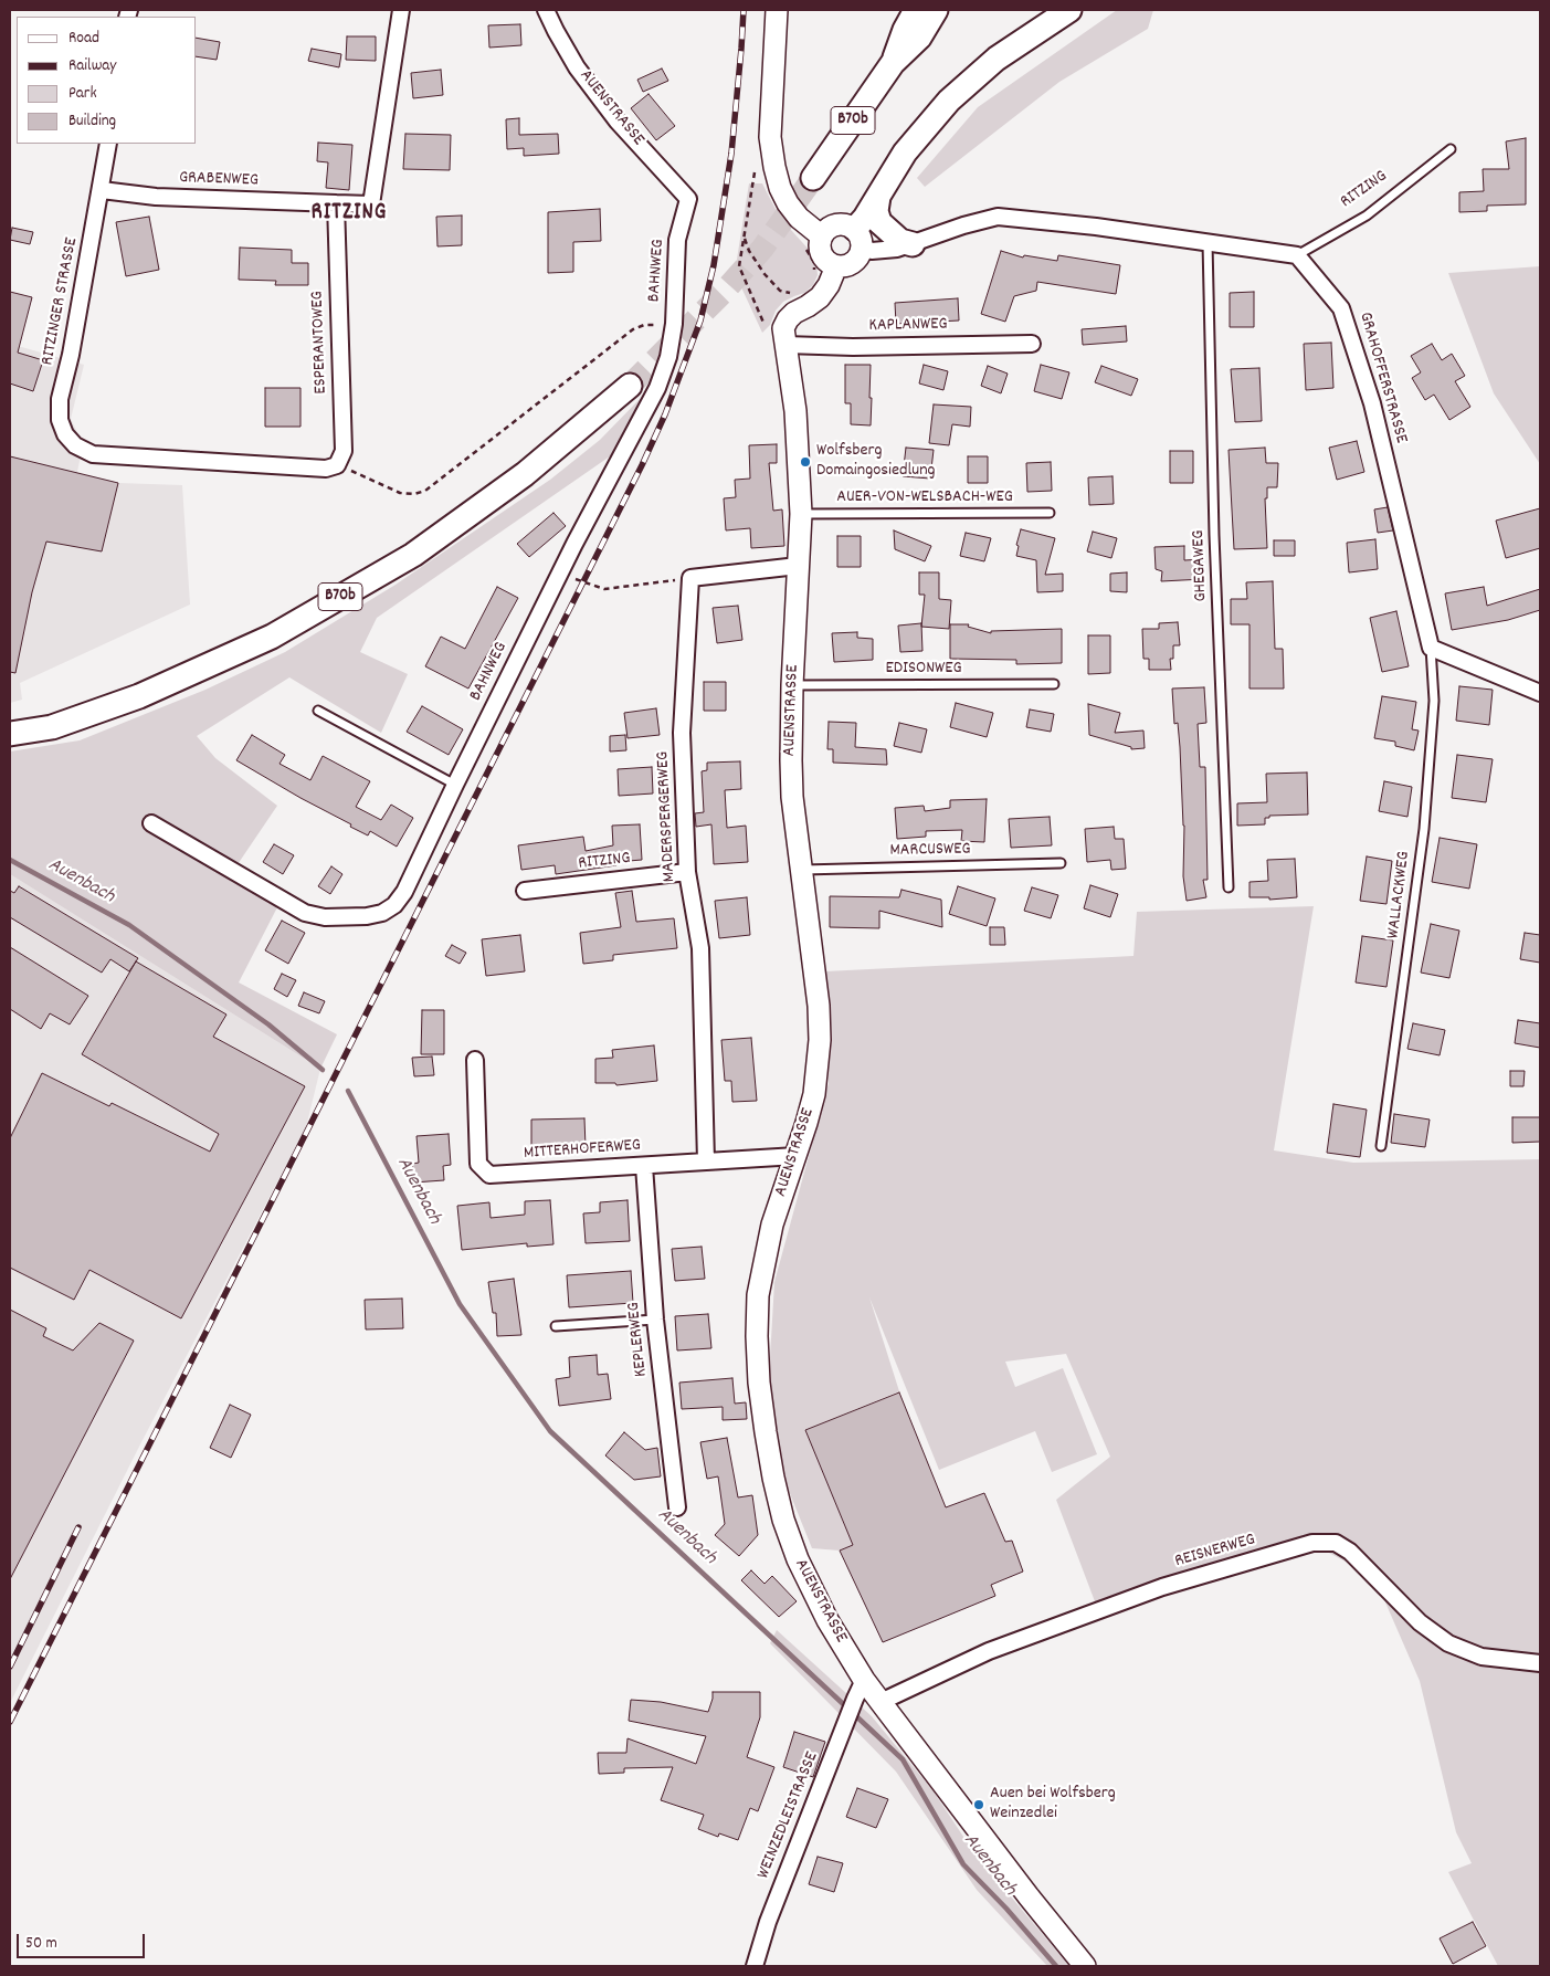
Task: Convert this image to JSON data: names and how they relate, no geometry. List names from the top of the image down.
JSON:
{
  "streets": {
    "main road": ["B70b"],
    "street": [
      "AUENSTRASSE",
      "GRABENWEG",
      "RITZING",
      "BAHNWEG",
      "RITZINGER STRASSE",
      "KAPLANWEG",
      "ESPERANTOWEG",
      "GRAHOFFERSTRASSE",
      "MADERSPERGERWEG",
      "MITTERHOFERWEG",
      "KEPLERWEG",
      "REISNERWEG",
      "WEINZEDLEISTRASSE"
    ],
    "lane": [
      "AUER-VON-WELSBACH-WEG",
      "GHEGAWEG",
      "EDISONWEG",
      "MARCUSWEG",
      "WALLACKWEG"
    ]
  },
  "crossings": [
    ["AUENSTRASSE", "BAHNWEG"],
    ["AUENSTRASSE", "KAPLANWEG"],
    ["AUENSTRASSE", "AUER-VON-WELSBACH-WEG"],
    ["AUENSTRASSE", "EDISONWEG"],
    ["AUENSTRASSE", "MARCUSWEG"],
    ["AUENSTRASSE", "MITTERHOFERWEG"],
    ["AUENSTRASSE", "REISNERWEG"],
    ["AUENSTRASSE", "WEINZEDLEISTRASSE"],
    ["GRABENWEG", "RITZINGER STRASSE"],
    ["GRABENWEG", "ESPERANTOWEG"],
    ["RITZING", "GRAHOFFERSTRASSE"],
    ["RITZING", "MADERSPERGERWEG"],
    ["RITZINGER STRASSE", "ESPERANTOWEG"],
    ["GRAHOFFERSTRASSE", "WALLACKWEG"],
    ["MADERSPERGERWEG", "MITTERHOFERWEG"],
    ["MITTERHOFERWEG", "KEPLERWEG"]
  ],
  "districts": ["RITZING"],
  "water": ["Auenbach"],
  "places": ["Wolfsberg Domaingosiedlung", "Auen bei Wolfsberg Weinzedlei"],
  "legend": [
    "Road",
    "Railway",
    "Park",
    "Building"
  ],
  "scale_bar": "50 m"
}
